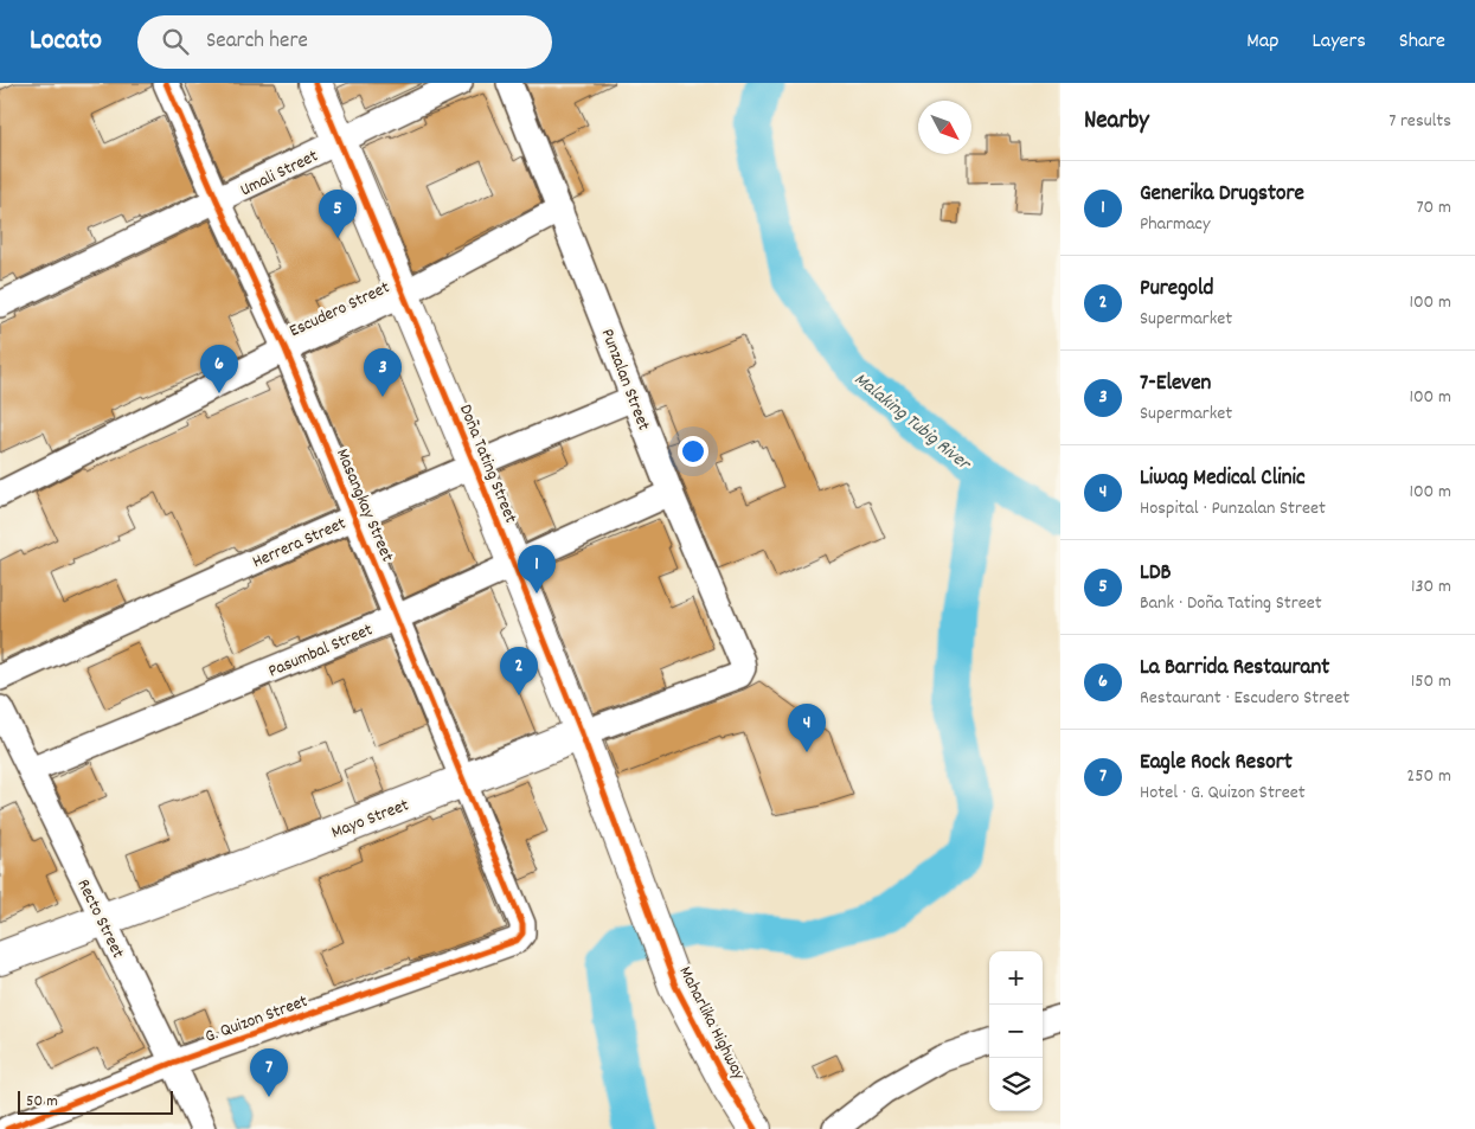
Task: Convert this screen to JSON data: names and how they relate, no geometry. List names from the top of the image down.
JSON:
{
  "streets": {
    "main road": ["Doña Tating Street", "Mayo Street", "Maharlika Highway"],
    "street": [
      "Umali Street",
      "Escudero Street",
      "Punzalan Street",
      "Masangkay Street",
      "Herrera Street",
      "Pasumbal Street",
      "Recto Street",
      "G. Quizon Street"
    ]
  },
  "crossings": [
    ["Umali Street", "Doña Tating Street"],
    ["Umali Street", "Masangkay Street"],
    ["Escudero Street", "Punzalan Street"],
    ["Escudero Street", "Doña Tating Street"],
    ["Escudero Street", "Masangkay Street"],
    ["Punzalan Street", "Herrera Street"],
    ["Punzalan Street", "Pasumbal Street"],
    ["Punzalan Street", "Mayo Street"],
    ["Doña Tating Street", "Herrera Street"],
    ["Doña Tating Street", "Pasumbal Street"],
    ["Doña Tating Street", "Mayo Street"],
    ["Doña Tating Street", "Maharlika Highway"],
    ["Masangkay Street", "Herrera Street"],
    ["Masangkay Street", "Pasumbal Street"],
    ["Masangkay Street", "Mayo Street"],
    ["Masangkay Street", "G. Quizon Street"],
    ["Pasumbal Street", "Recto Street"],
    ["Mayo Street", "Recto Street"],
    ["Recto Street", "G. Quizon Street"]
  ],
  "water": ["Malaking Tubig River"],
  "scale_bar": "50 m",
  "north": "bottom right",
  "page": {
    "header": "Locato",
    "search": "Search here",
    "nav": ["Map", "Layers", "Share"],
    "heading": ["Nearby", "7 results"],
    "list": [
      {
        "mark": "1",
        "name": "Generika Drugstore",
        "note": "Pharmacy",
        "value": "70 m"
      },
      {
        "mark": "2",
        "name": "Puregold",
        "note": "Supermarket",
        "value": "100 m"
      },
      {
        "mark": "3",
        "name": "7-Eleven",
        "note": "Supermarket",
        "value": "100 m"
      },
      {
        "mark": "4",
        "name": "Liwag Medical Clinic",
        "note": "Hospital · Punzalan Street",
        "value": "100 m"
      },
      {
        "mark": "5",
        "name": "LDB",
        "note": "Bank · Doña Tating Street",
        "value": "130 m"
      },
      {
        "mark": "6",
        "name": "La Barrida Restaurant",
        "note": "Restaurant · Escudero Street",
        "value": "150 m"
      },
      {
        "mark": "7",
        "name": "Eagle Rock Resort",
        "note": "Hotel · G. Quizon Street",
        "value": "250 m"
      }
    ],
    "pins": [
      "5",
      "6",
      "3",
      "1",
      "2",
      "4",
      "7"
    ],
    "map_buttons": ["+", "−"],
    "scale": "50 m"
  }
}
